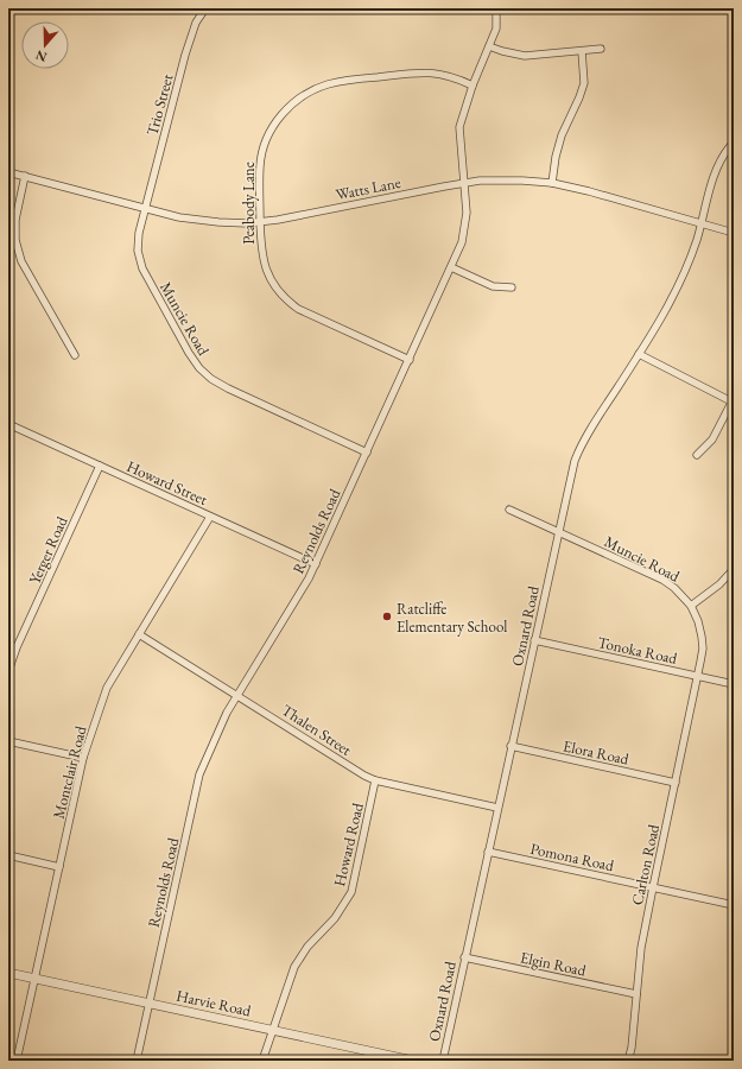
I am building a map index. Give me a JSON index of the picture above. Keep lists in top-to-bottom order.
{
  "streets": {
    "street": [
      "Trio Street",
      "Watts Lane",
      "Peabody Lane",
      "Muncie Road",
      "Howard Street",
      "Reynolds Road",
      "Yerger Road",
      "Oxnard Road",
      "Tonoka Road",
      "Thalen Street",
      "Elora Road",
      "Montclair Road",
      "Howard Road",
      "Pomona Road",
      "Carlton Road",
      "Elgin Road",
      "Harvie Road"
    ]
  },
  "crossings": [
    ["Trio Street", "Watts Lane"],
    ["Trio Street", "Muncie Road"],
    ["Watts Lane", "Peabody Lane"],
    ["Watts Lane", "Muncie Road"],
    ["Watts Lane", "Reynolds Road"],
    ["Watts Lane", "Oxnard Road"],
    ["Peabody Lane", "Reynolds Road"],
    ["Muncie Road", "Reynolds Road"],
    ["Muncie Road", "Oxnard Road"],
    ["Muncie Road", "Tonoka Road"],
    ["Muncie Road", "Carlton Road"],
    ["Howard Street", "Reynolds Road"],
    ["Howard Street", "Yerger Road"],
    ["Howard Street", "Montclair Road"],
    ["Reynolds Road", "Thalen Street"],
    ["Reynolds Road", "Harvie Road"],
    ["Oxnard Road", "Tonoka Road"],
    ["Oxnard Road", "Thalen Street"],
    ["Oxnard Road", "Elora Road"],
    ["Oxnard Road", "Pomona Road"],
    ["Oxnard Road", "Elgin Road"],
    ["Tonoka Road", "Carlton Road"],
    ["Thalen Street", "Montclair Road"],
    ["Thalen Street", "Howard Road"],
    ["Elora Road", "Carlton Road"],
    ["Montclair Road", "Harvie Road"],
    ["Howard Road", "Harvie Road"],
    ["Pomona Road", "Carlton Road"],
    ["Carlton Road", "Elgin Road"]
  ],
  "places": ["Ratcliffe Elementary School"],
  "north": "bottom"
}
